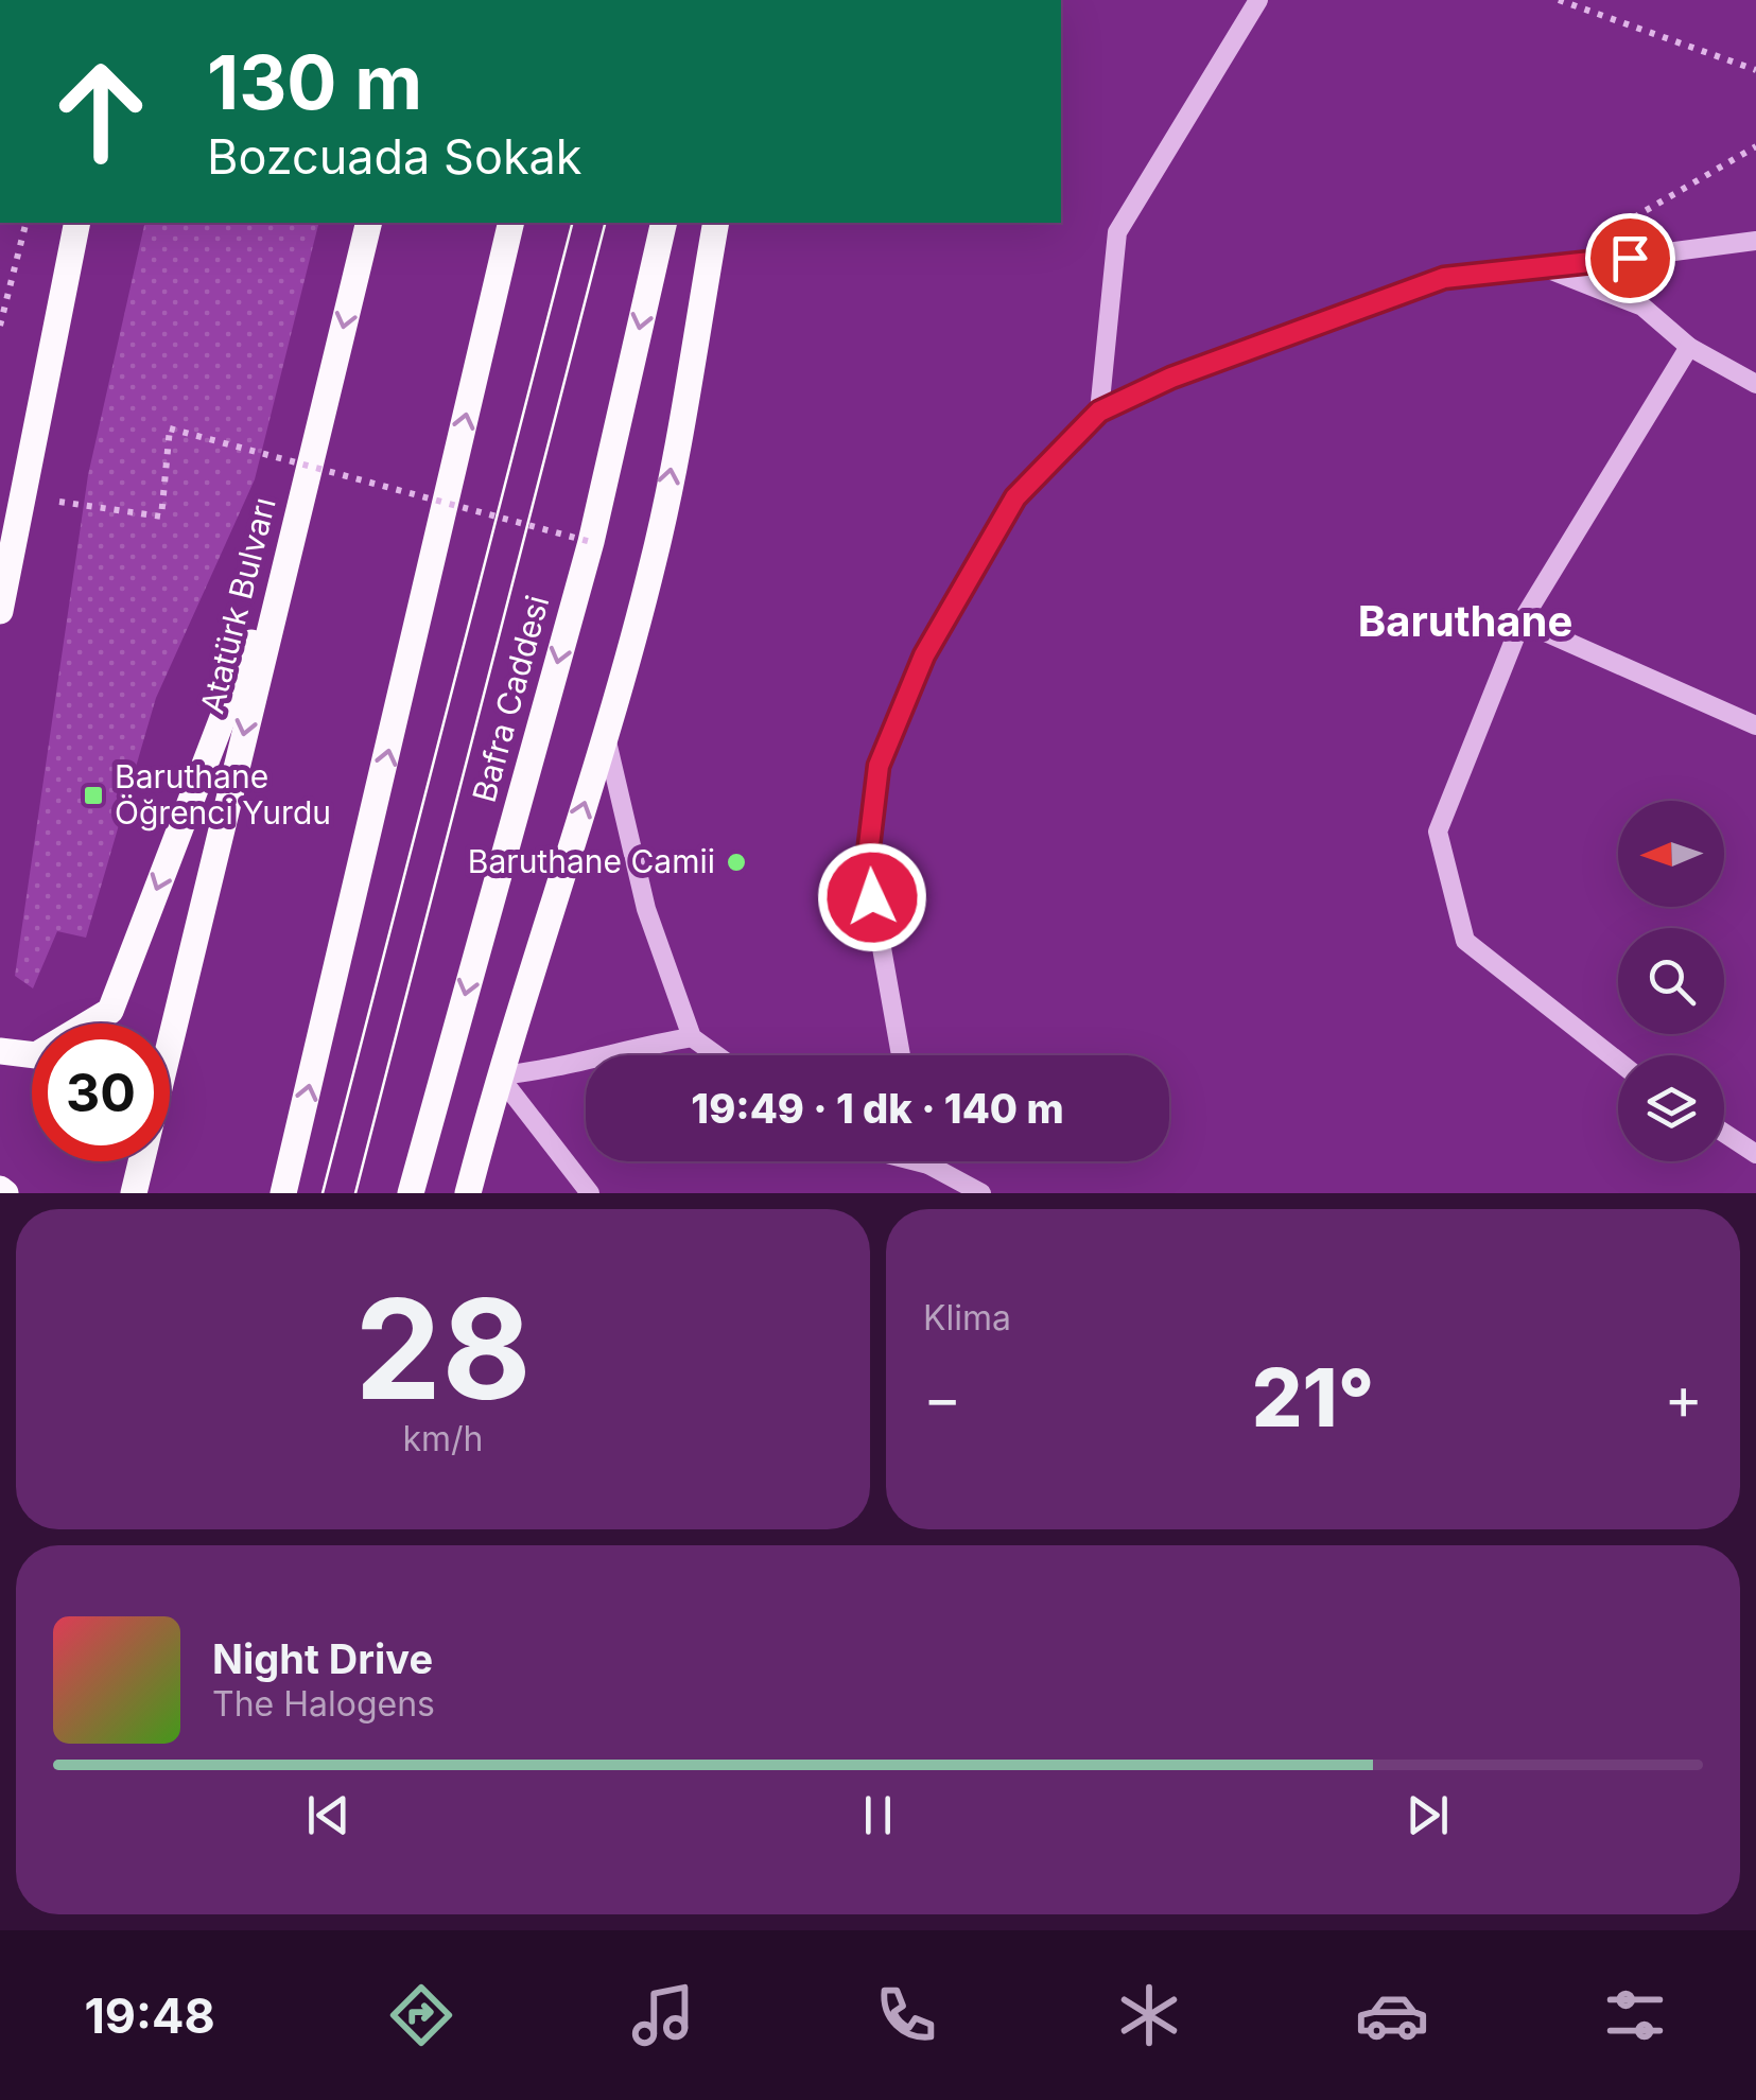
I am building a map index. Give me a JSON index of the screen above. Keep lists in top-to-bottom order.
{
  "streets": {
    "main road": ["Atatürk Bulvarı", "Bafra Caddesi"]
  },
  "districts": ["Baruthane"],
  "places": {
    "transit": ["Baruthane Öğrenci Yurdu"],
    "other": ["Baruthane Camii"]
  },
  "north": "left",
  "page": {
    "turn": ["130 m", "Bozcuada Sokak"],
    "limit": "30",
    "trip": "19:49 · 1 dk · 140 m",
    "tile": [
      ["28", "km/h"],
      "Klima"
    ],
    "heat": ["−", "21°", "+"],
    "song": ["Night Drive", "The Halogens"],
    "tabs": "19:48"
  }
}
